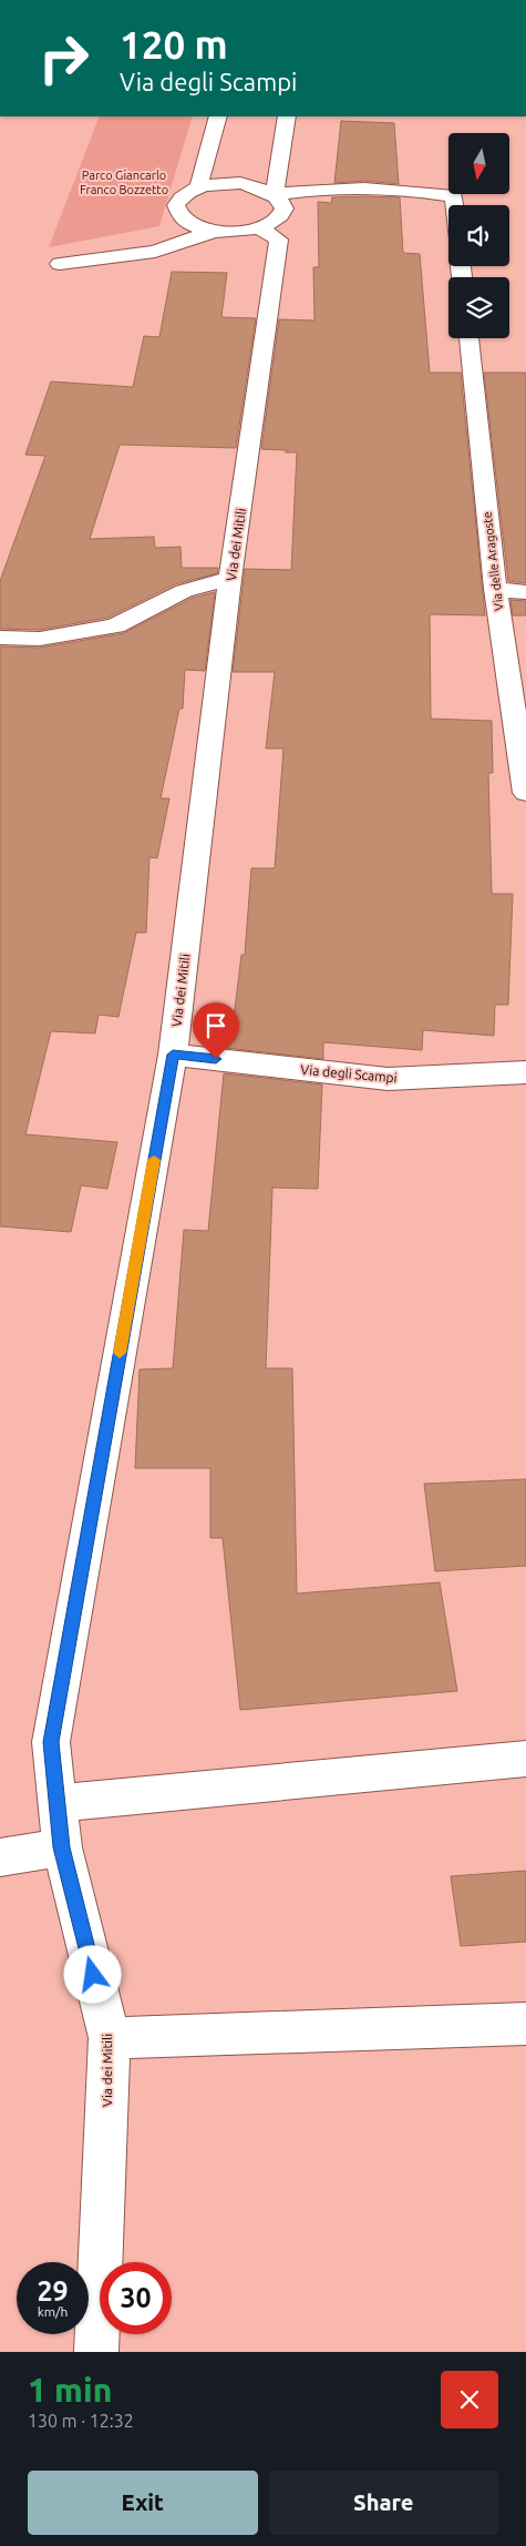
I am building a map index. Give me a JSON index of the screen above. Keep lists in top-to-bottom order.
{
  "streets": {
    "street": ["Via dei Mitili", "Via delle Aragoste", "Via degli Scampi"]
  },
  "crossings": [
    ["Via dei Mitili", "Via degli Scampi"]
  ],
  "parks": ["Parco Giancarlo Franco Bozzetto"],
  "north": "bottom",
  "page": {
    "turn": ["120 m", "Via degli Scampi"],
    "speed": "29 km/h",
    "limit": "30",
    "heading": ["1 min", "130 m · 12:32"],
    "buttons": ["Exit", "Share"]
  }
}
